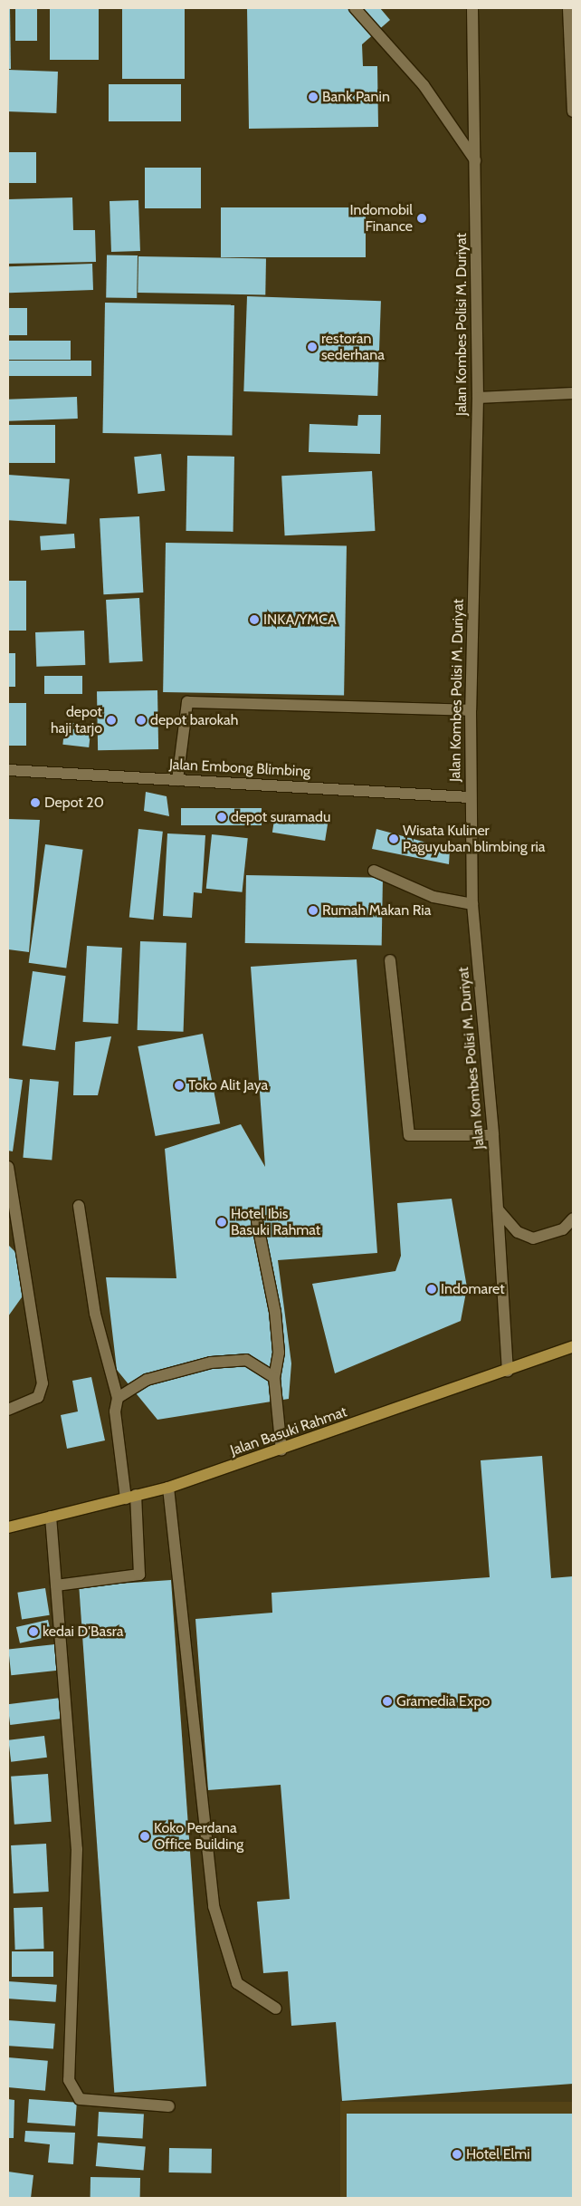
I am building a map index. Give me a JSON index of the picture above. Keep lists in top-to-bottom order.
{
  "streets": {
    "main road": ["Jalan Basuki Rahmat"],
    "street": ["Jalan Kombes Polisi M. Duriyat", "Jalan Embong Blimbing"]
  },
  "crossings": [
    ["Jalan Kombes Polisi M. Duriyat", "Jalan Embong Blimbing"],
    ["Jalan Kombes Polisi M. Duriyat", "Jalan Basuki Rahmat"]
  ],
  "places": [
    "Bank Panin",
    "Indomobil Finance",
    "restoran sederhana",
    "INKA/YMCA",
    "depot haji tarjo",
    "depot barokah",
    "Depot 20",
    "depot suramadu",
    "Wisata Kuliner Paguyuban blimbing ria",
    "Rumah Makan Ria",
    "Toko Alit Jaya",
    "Hotel Ibis Basuki Rahmat",
    "Indomaret",
    "kedai D'Basra",
    "Gramedia Expo",
    "Koko Perdana Office Building",
    "Hotel Elmi"
  ]
}
